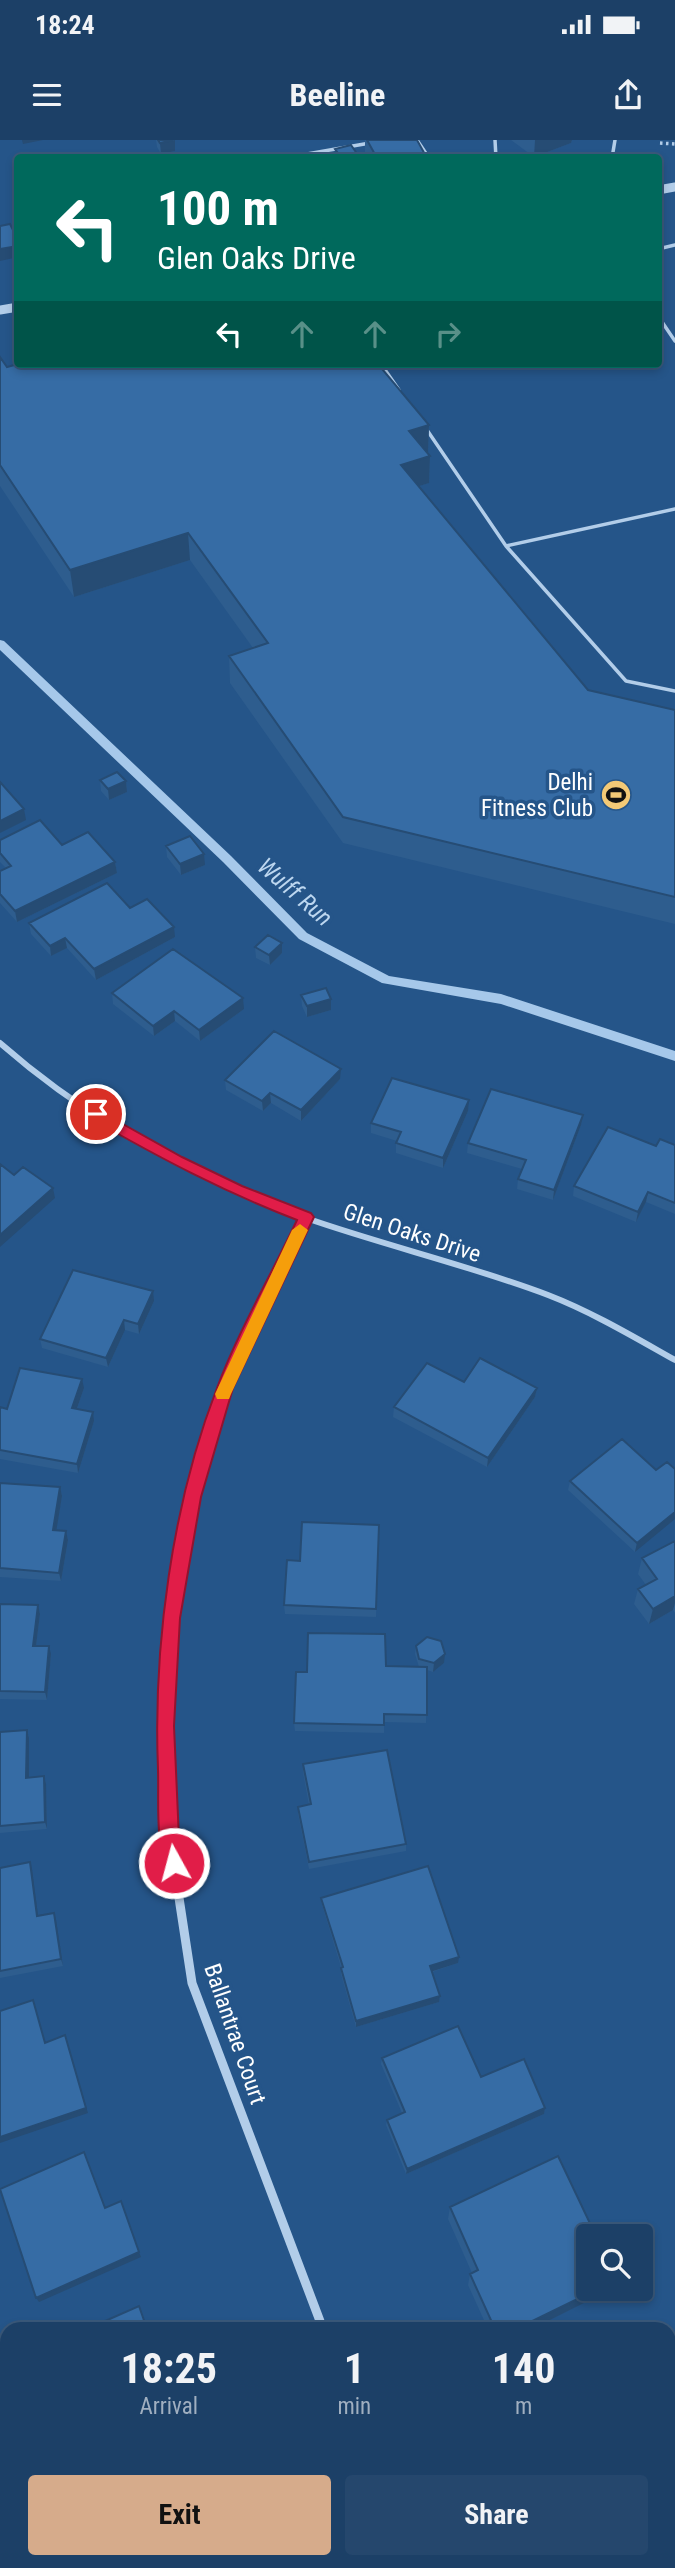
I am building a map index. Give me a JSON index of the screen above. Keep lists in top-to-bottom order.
{
  "streets": {
    "street": ["Glen Oaks Drive", "Ballantrae Court"]
  },
  "crossings": [
    ["Glen Oaks Drive", "Ballantrae Court"]
  ],
  "water": ["Wulff Run"],
  "places": {
    "sports": ["Delhi Fitness Club"]
  },
  "page": {
    "status": "18:24",
    "header": "Beeline",
    "turn": ["100 m", "Glen Oaks Drive"],
    "eta": [
      "18:25",
      "Arrival",
      "1",
      "min",
      "140",
      "m"
    ],
    "buttons": ["Exit", "Share"]
  }
}
